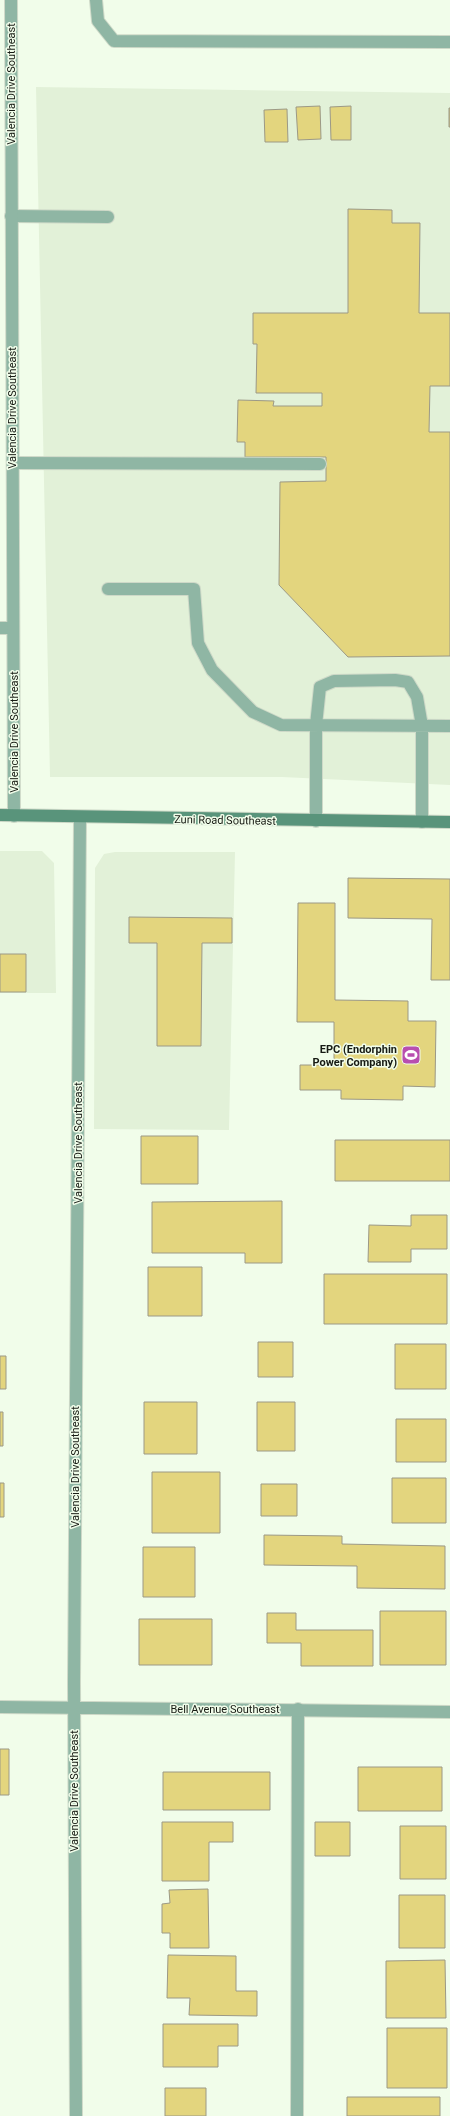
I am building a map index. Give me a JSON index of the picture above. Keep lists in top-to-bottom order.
{
  "streets": {
    "street": ["Valencia Drive Southeast", "Zuni Road Southeast", "Bell Avenue Southeast"]
  },
  "crossings": [
    ["Valencia Drive Southeast", "Zuni Road Southeast"],
    ["Valencia Drive Southeast", "Bell Avenue Southeast"]
  ],
  "places": {
    "sports": ["EPC (Endorphin Power Company)"]
  }
}
